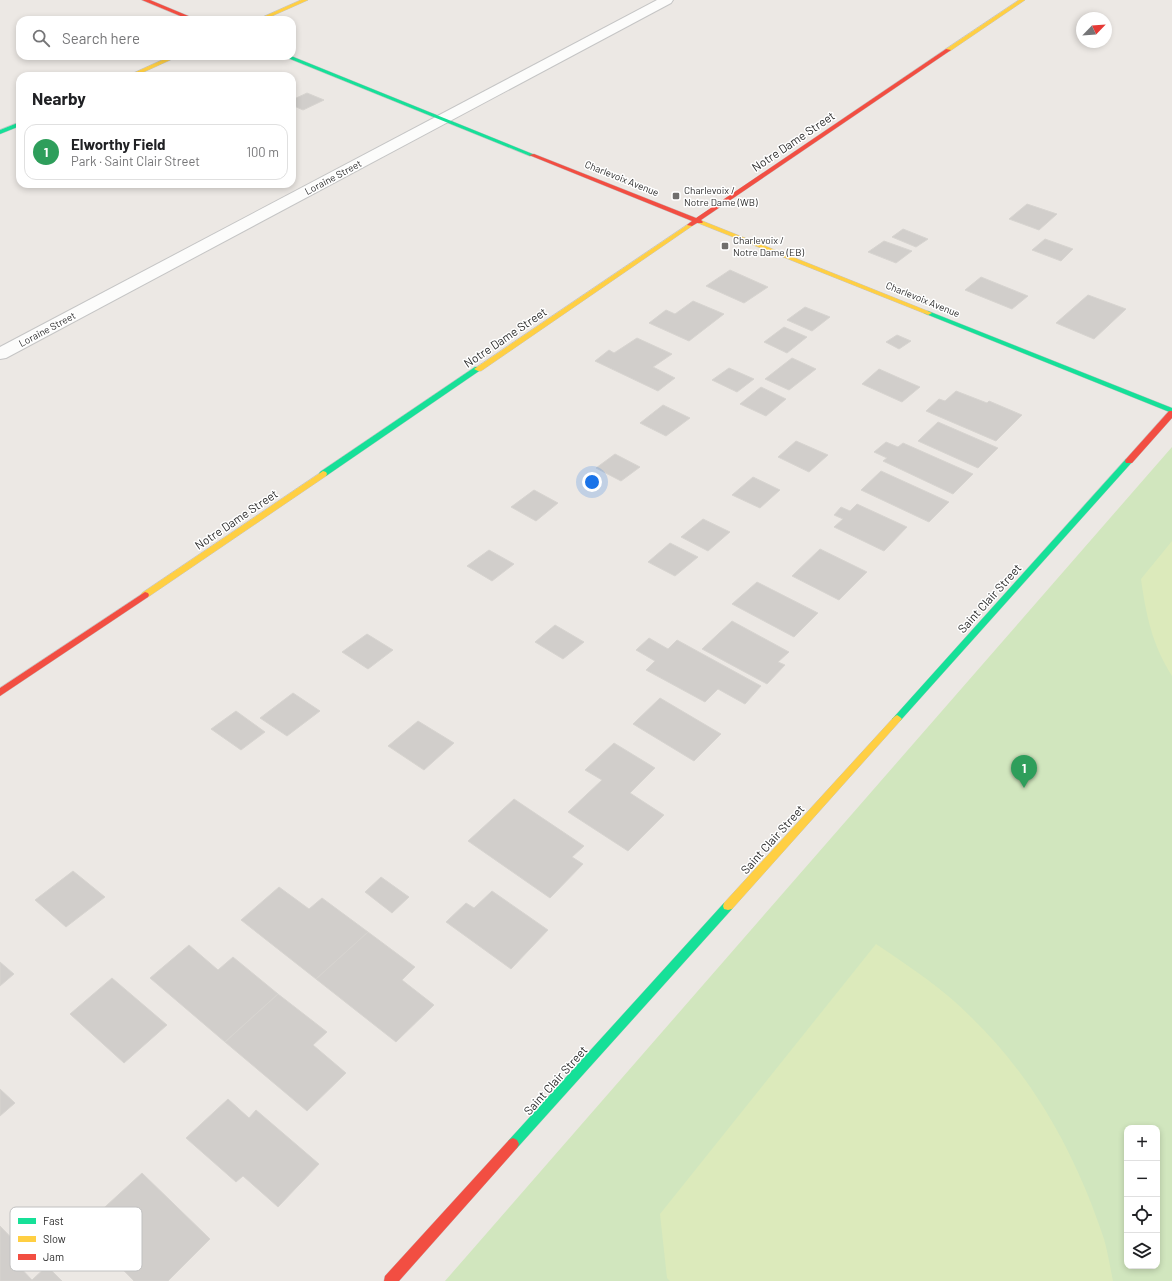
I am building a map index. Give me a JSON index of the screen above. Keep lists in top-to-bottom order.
{
  "streets": {
    "street": [
      "Notre Dame Street",
      "Loraine Street",
      "Charlevoix Avenue",
      "Saint Clair Street"
    ]
  },
  "crossings": [
    ["Notre Dame Street", "Charlevoix Avenue"],
    ["Loraine Street", "Charlevoix Avenue"],
    ["Charlevoix Avenue", "Saint Clair Street"]
  ],
  "places": {
    "transit": ["Charlevoix / Notre Dame (WB)", "Charlevoix / Notre Dame (EB)"]
  },
  "legend": ["Fast", "Slow", "Jam"],
  "north": "top right",
  "page": {
    "search": "Search here",
    "heading": "Nearby",
    "list": [
      {
        "mark": "1",
        "name": "Elworthy Field",
        "note": "Park · Saint Clair Street",
        "value": "100 m"
      }
    ],
    "pins": "1",
    "map_buttons": ["+", "−"]
  }
}
